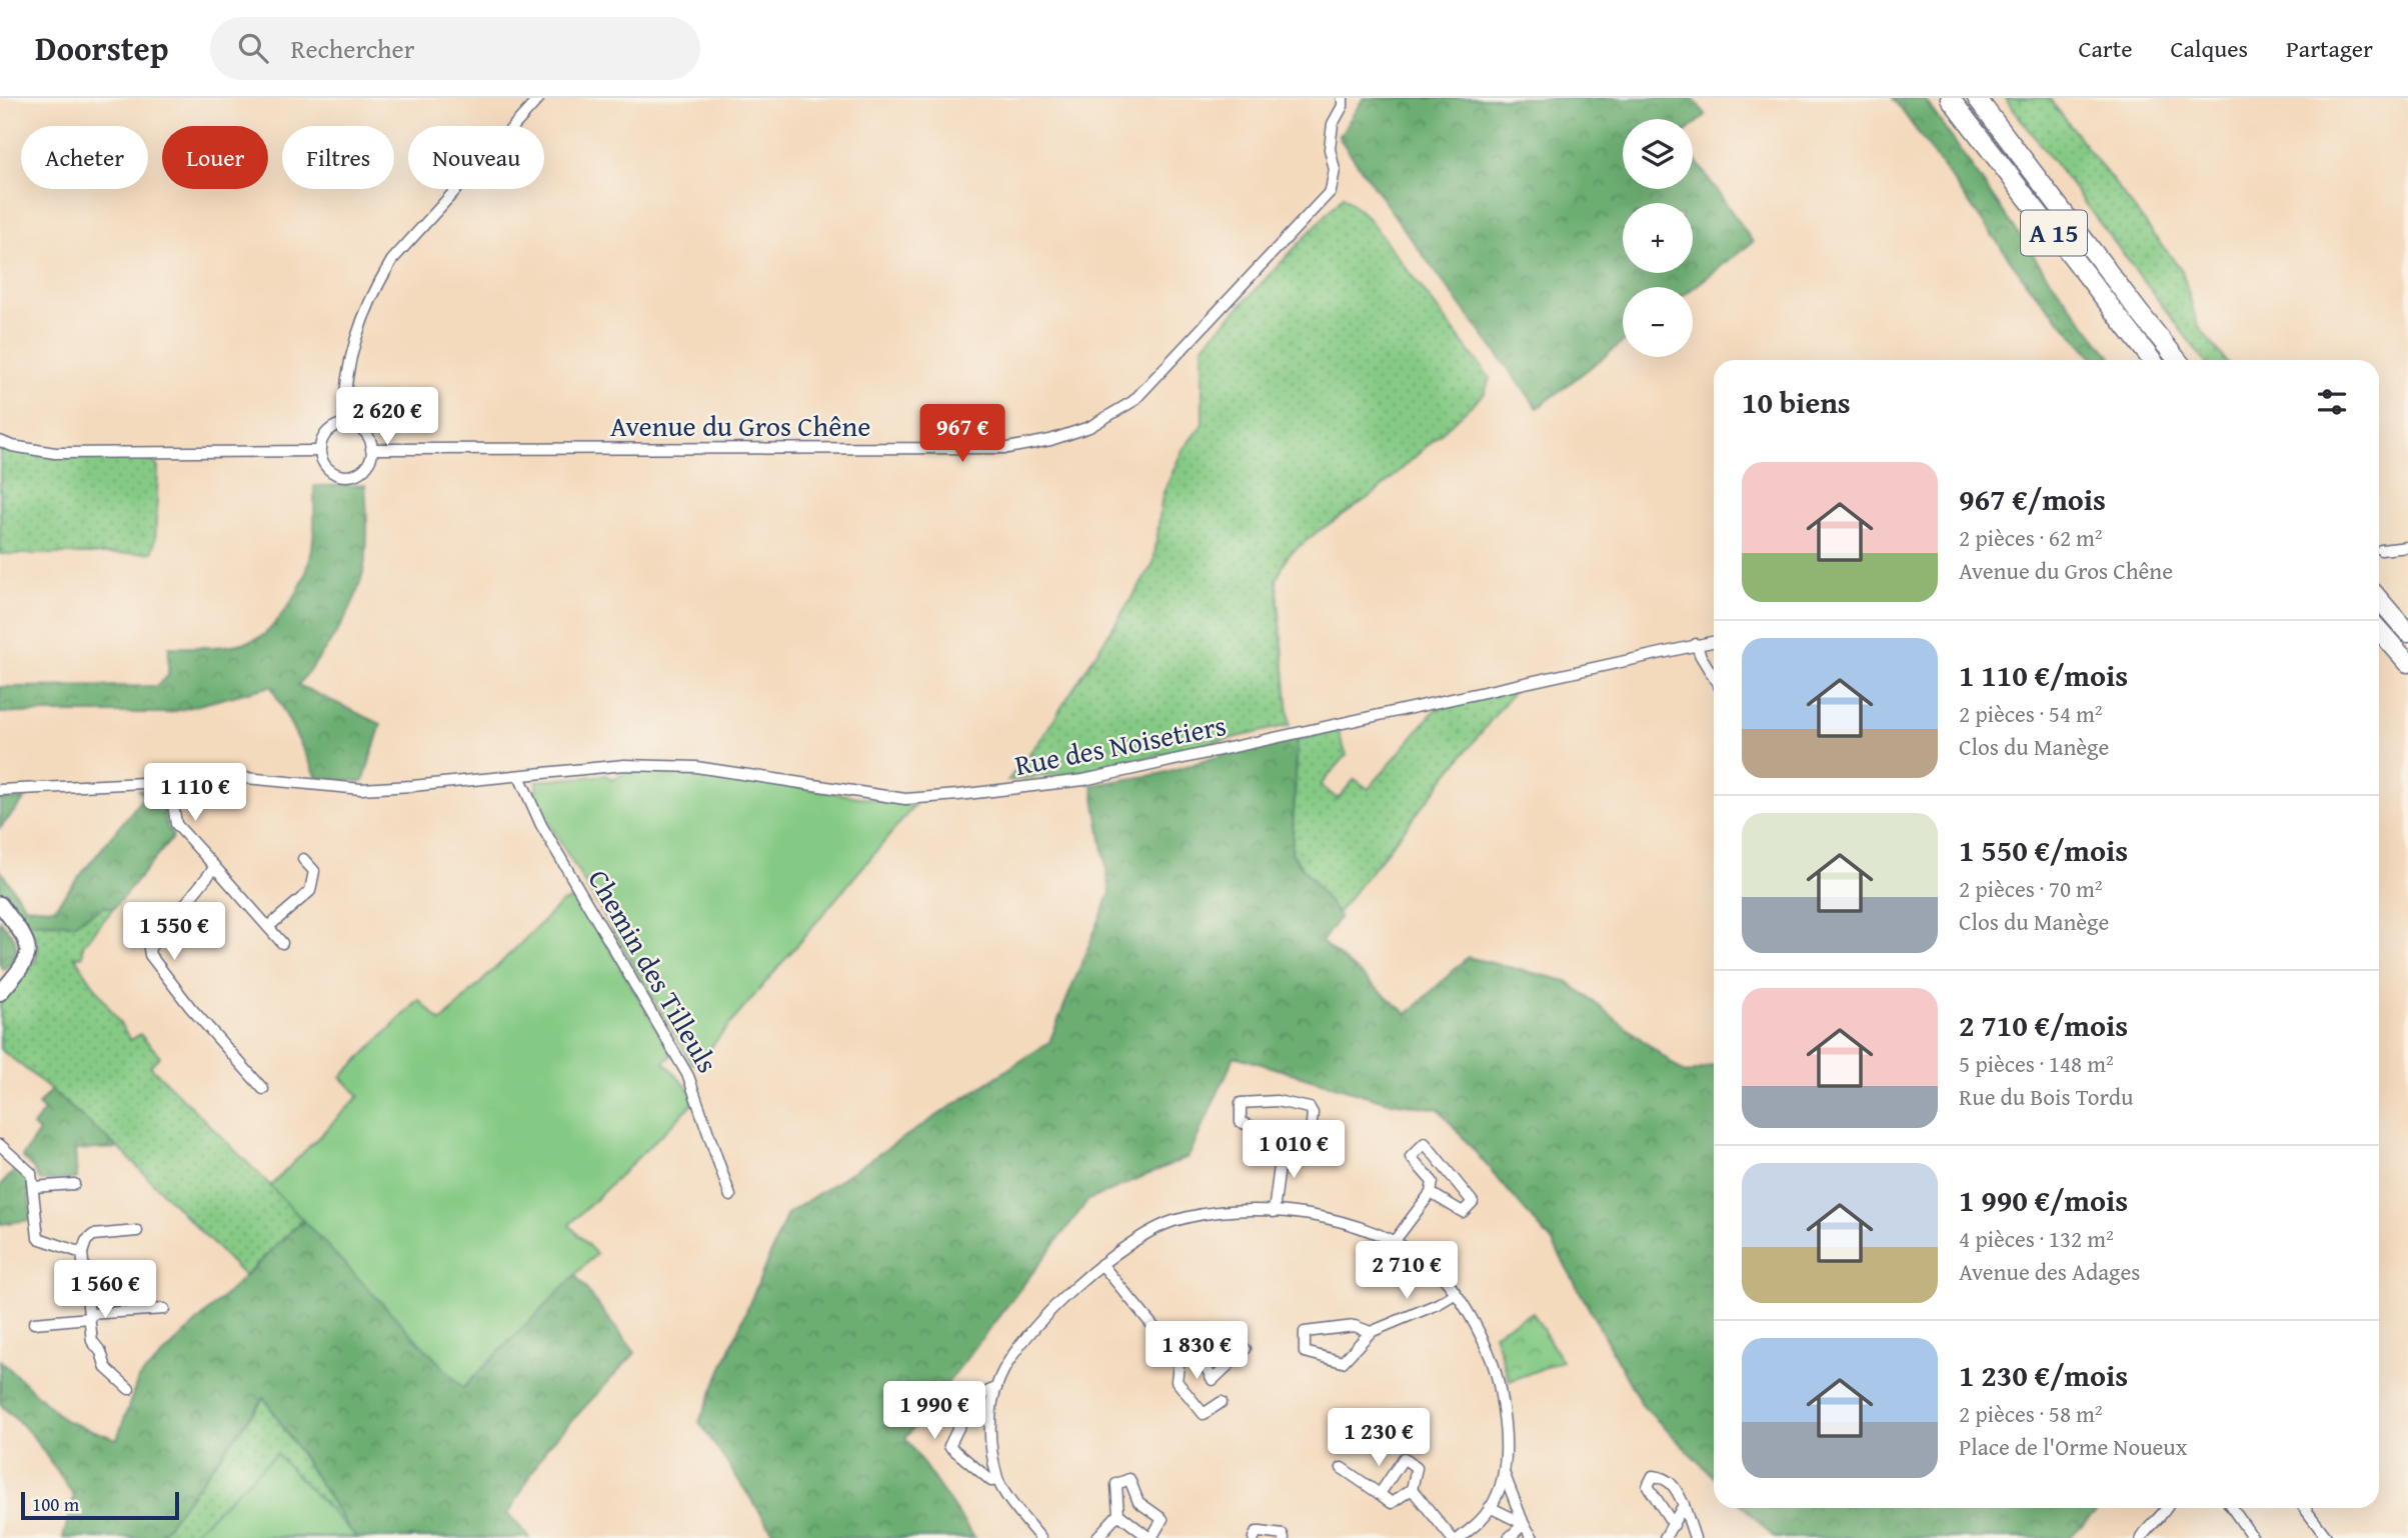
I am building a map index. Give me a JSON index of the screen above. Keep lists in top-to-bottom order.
{
  "streets": {
    "highway": ["A 15"],
    "street": ["Avenue du Gros Chêne", "Rue des Noisetiers", "Chemin des Tilleuls"]
  },
  "crossings": [
    ["Rue des Noisetiers", "Chemin des Tilleuls"]
  ],
  "scale_bar": "100 m",
  "page": {
    "header": "Doorstep",
    "search": "Rechercher",
    "nav": ["Carte", "Calques", "Partager"],
    "map_buttons": ["+", "−"],
    "chip": [
      "Acheter",
      "Louer",
      "Filtres",
      "Nouveau"
    ],
    "heading": "10 biens",
    "price": [
      "2 620 €",
      "967 €",
      "1 110 €",
      "1 550 €",
      "1 010 €",
      "2 710 €",
      "1 560 €",
      "1 830 €",
      "1 990 €",
      "1 230 €"
    ],
    "list": [
      {
        "name": "967 €/mois",
        "note": "2 pièces · 62 m² · Avenue du Gros Chêne"
      },
      {
        "name": "1 110 €/mois",
        "note": "2 pièces · 54 m² · Clos du Manège"
      },
      {
        "name": "1 550 €/mois",
        "note": "2 pièces · 70 m² · Clos du Manège"
      },
      {
        "name": "2 710 €/mois",
        "note": "5 pièces · 148 m² · Rue du Bois Tordu"
      },
      {
        "name": "1 990 €/mois",
        "note": "4 pièces · 132 m² · Avenue des Adages"
      },
      {
        "name": "1 230 €/mois",
        "note": "2 pièces · 58 m² · Place de l'Orme Noueux"
      }
    ],
    "scale": "100 m"
  }
}
